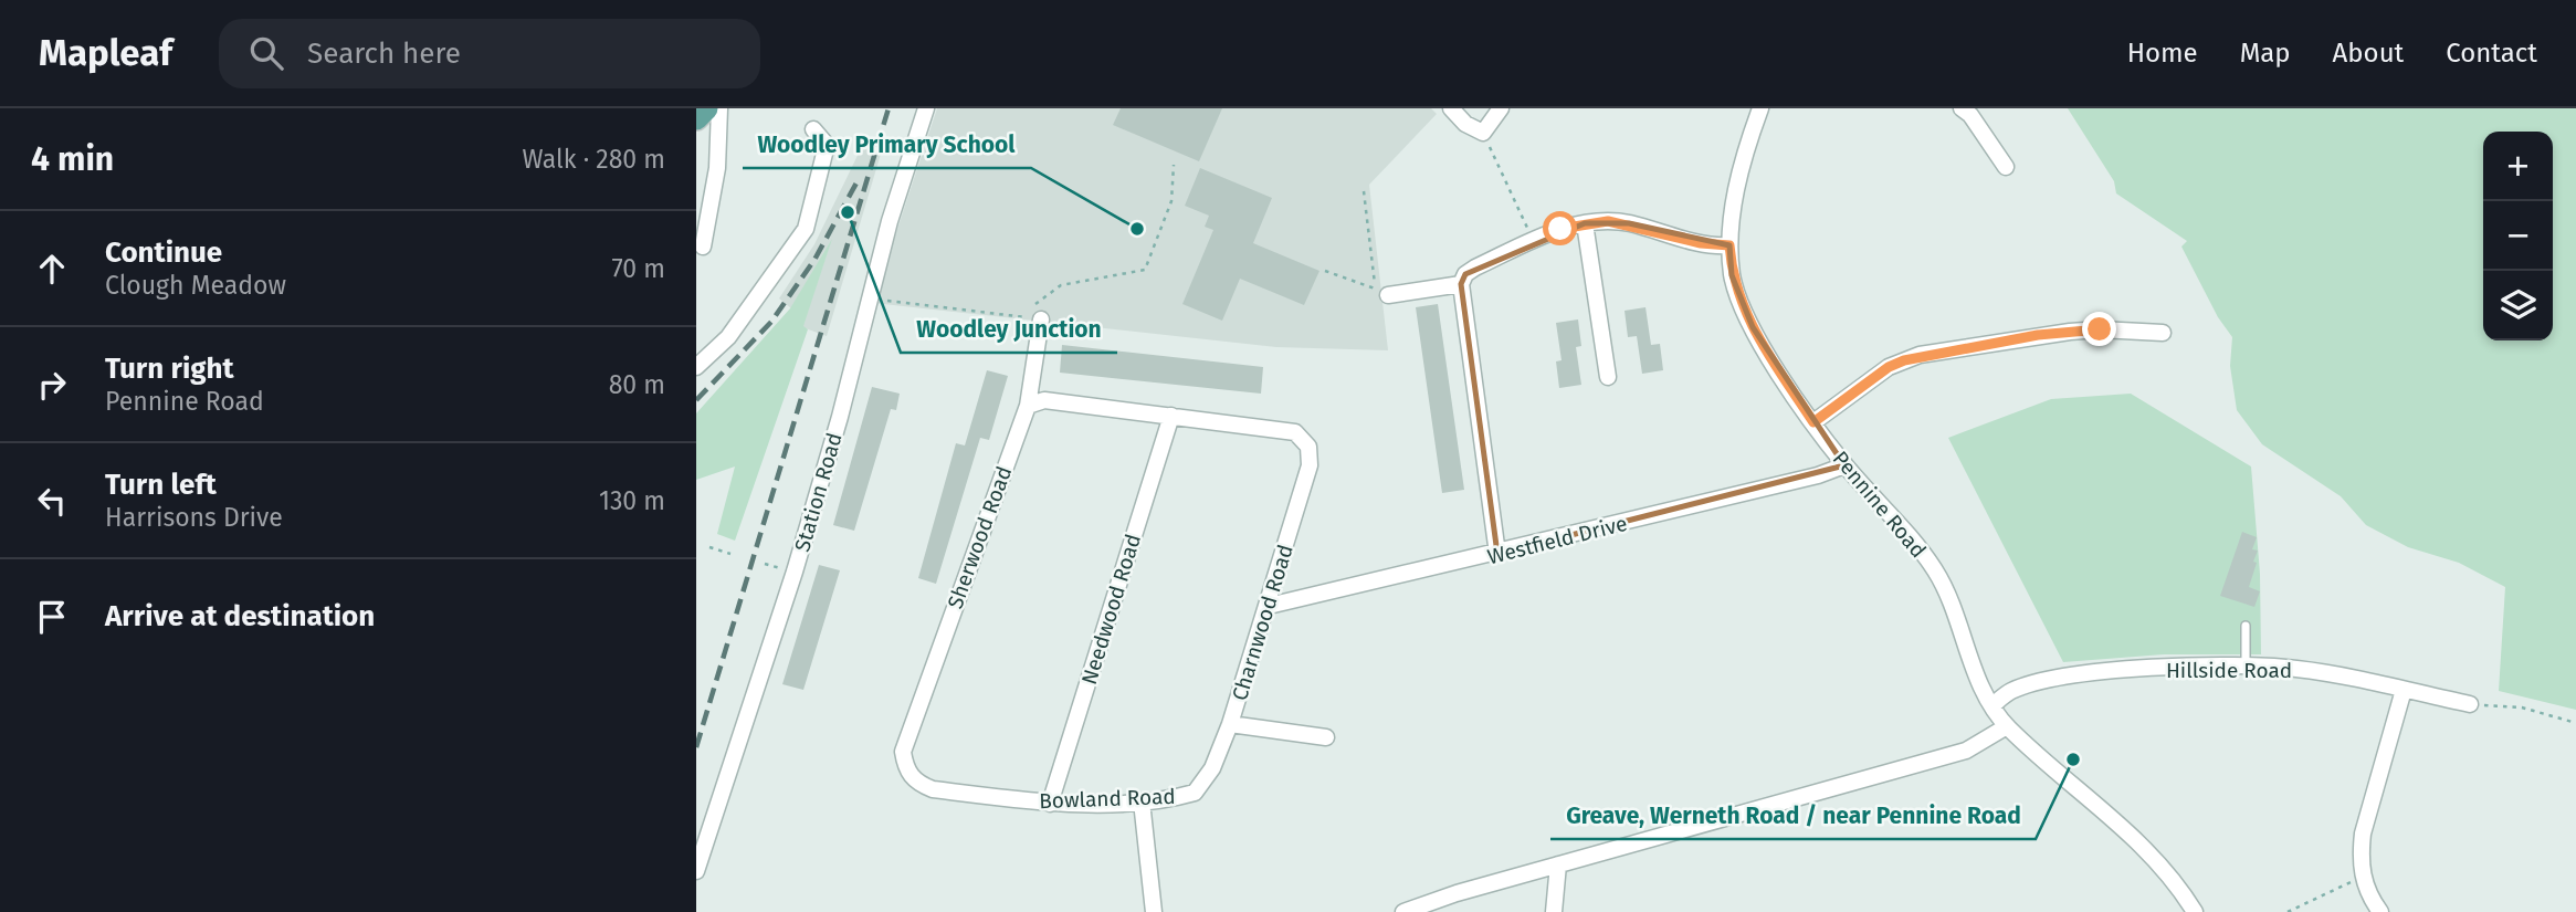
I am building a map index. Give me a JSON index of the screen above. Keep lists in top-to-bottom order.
{
  "streets": {
    "street": [
      "Station Road",
      "Pennine Road",
      "Sherwood Road",
      "Westfield Drive",
      "Needwood Road",
      "Charnwood Road",
      "Hillside Road",
      "Bowland Road"
    ]
  },
  "crossings": [
    ["Pennine Road", "Westfield Drive"],
    ["Pennine Road", "Hillside Road"],
    ["Sherwood Road", "Bowland Road"],
    ["Westfield Drive", "Charnwood Road"],
    ["Needwood Road", "Charnwood Road"],
    ["Needwood Road", "Bowland Road"],
    ["Charnwood Road", "Bowland Road"]
  ],
  "places": ["Woodley Junction", "Woodley Primary School", "Greave, Werneth Road / near Pennine Road"],
  "page": {
    "header": "Mapleaf",
    "search": "Search here",
    "nav": [
      "Home",
      "Map",
      "About",
      "Contact"
    ],
    "heading": ["4 min", "Walk · 280 m"],
    "map_buttons": ["+", "−"],
    "list": [
      ["Continue", "Clough Meadow", "70 m"],
      ["Turn right", "Pennine Road", "80 m"],
      ["Turn left", "Harrisons Drive", "130 m"],
      "Arrive at destination"
    ]
  }
}
